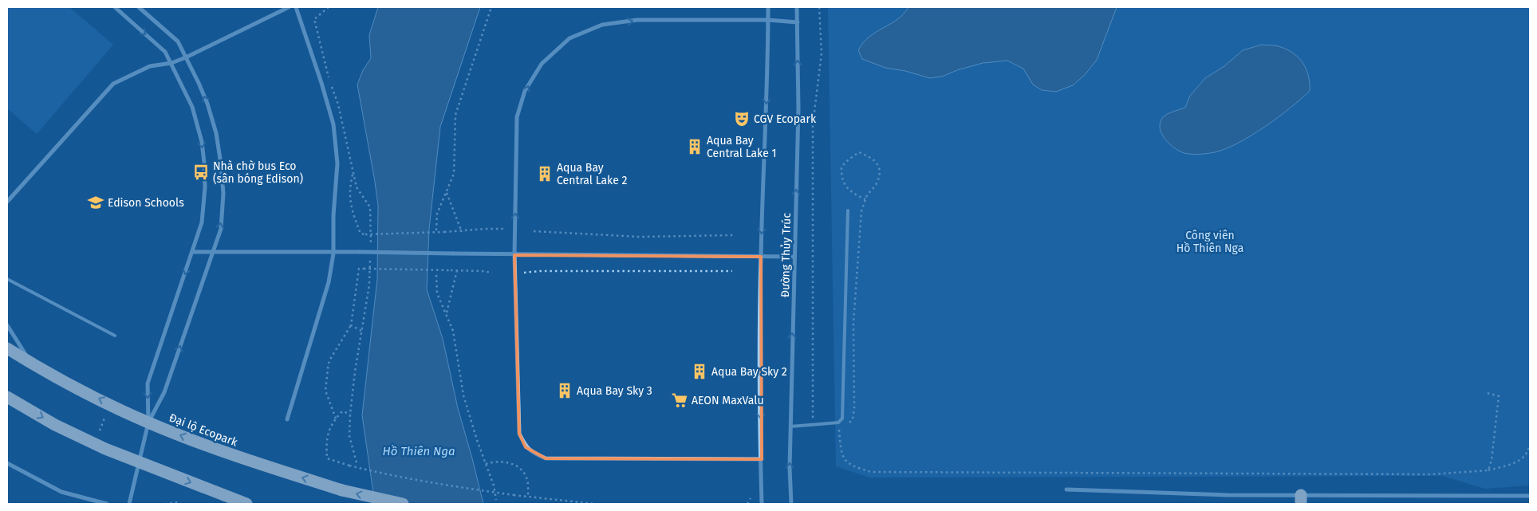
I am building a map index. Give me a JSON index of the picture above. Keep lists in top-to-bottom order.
{
  "streets": {
    "highway": ["Đại lộ Ecopark"],
    "street": ["Đường Thủy Trúc"]
  },
  "water": ["Hồ Thiên Nga"],
  "parks": ["Công viên Hồ Thiên Nga"],
  "places": {
    "theatre": ["CGV Ecopark"],
    "building": [
      "Aqua Bay Central Lake 1",
      "Aqua Bay Central Lake 2",
      "Aqua Bay Sky 2",
      "Aqua Bay Sky 3"
    ],
    "bus stop": ["Nhà chờ bus Eco (sân bóng Edison)"],
    "school or university": ["Edison Schools"],
    "supermarket": ["AEON MaxValu"]
  }
}
